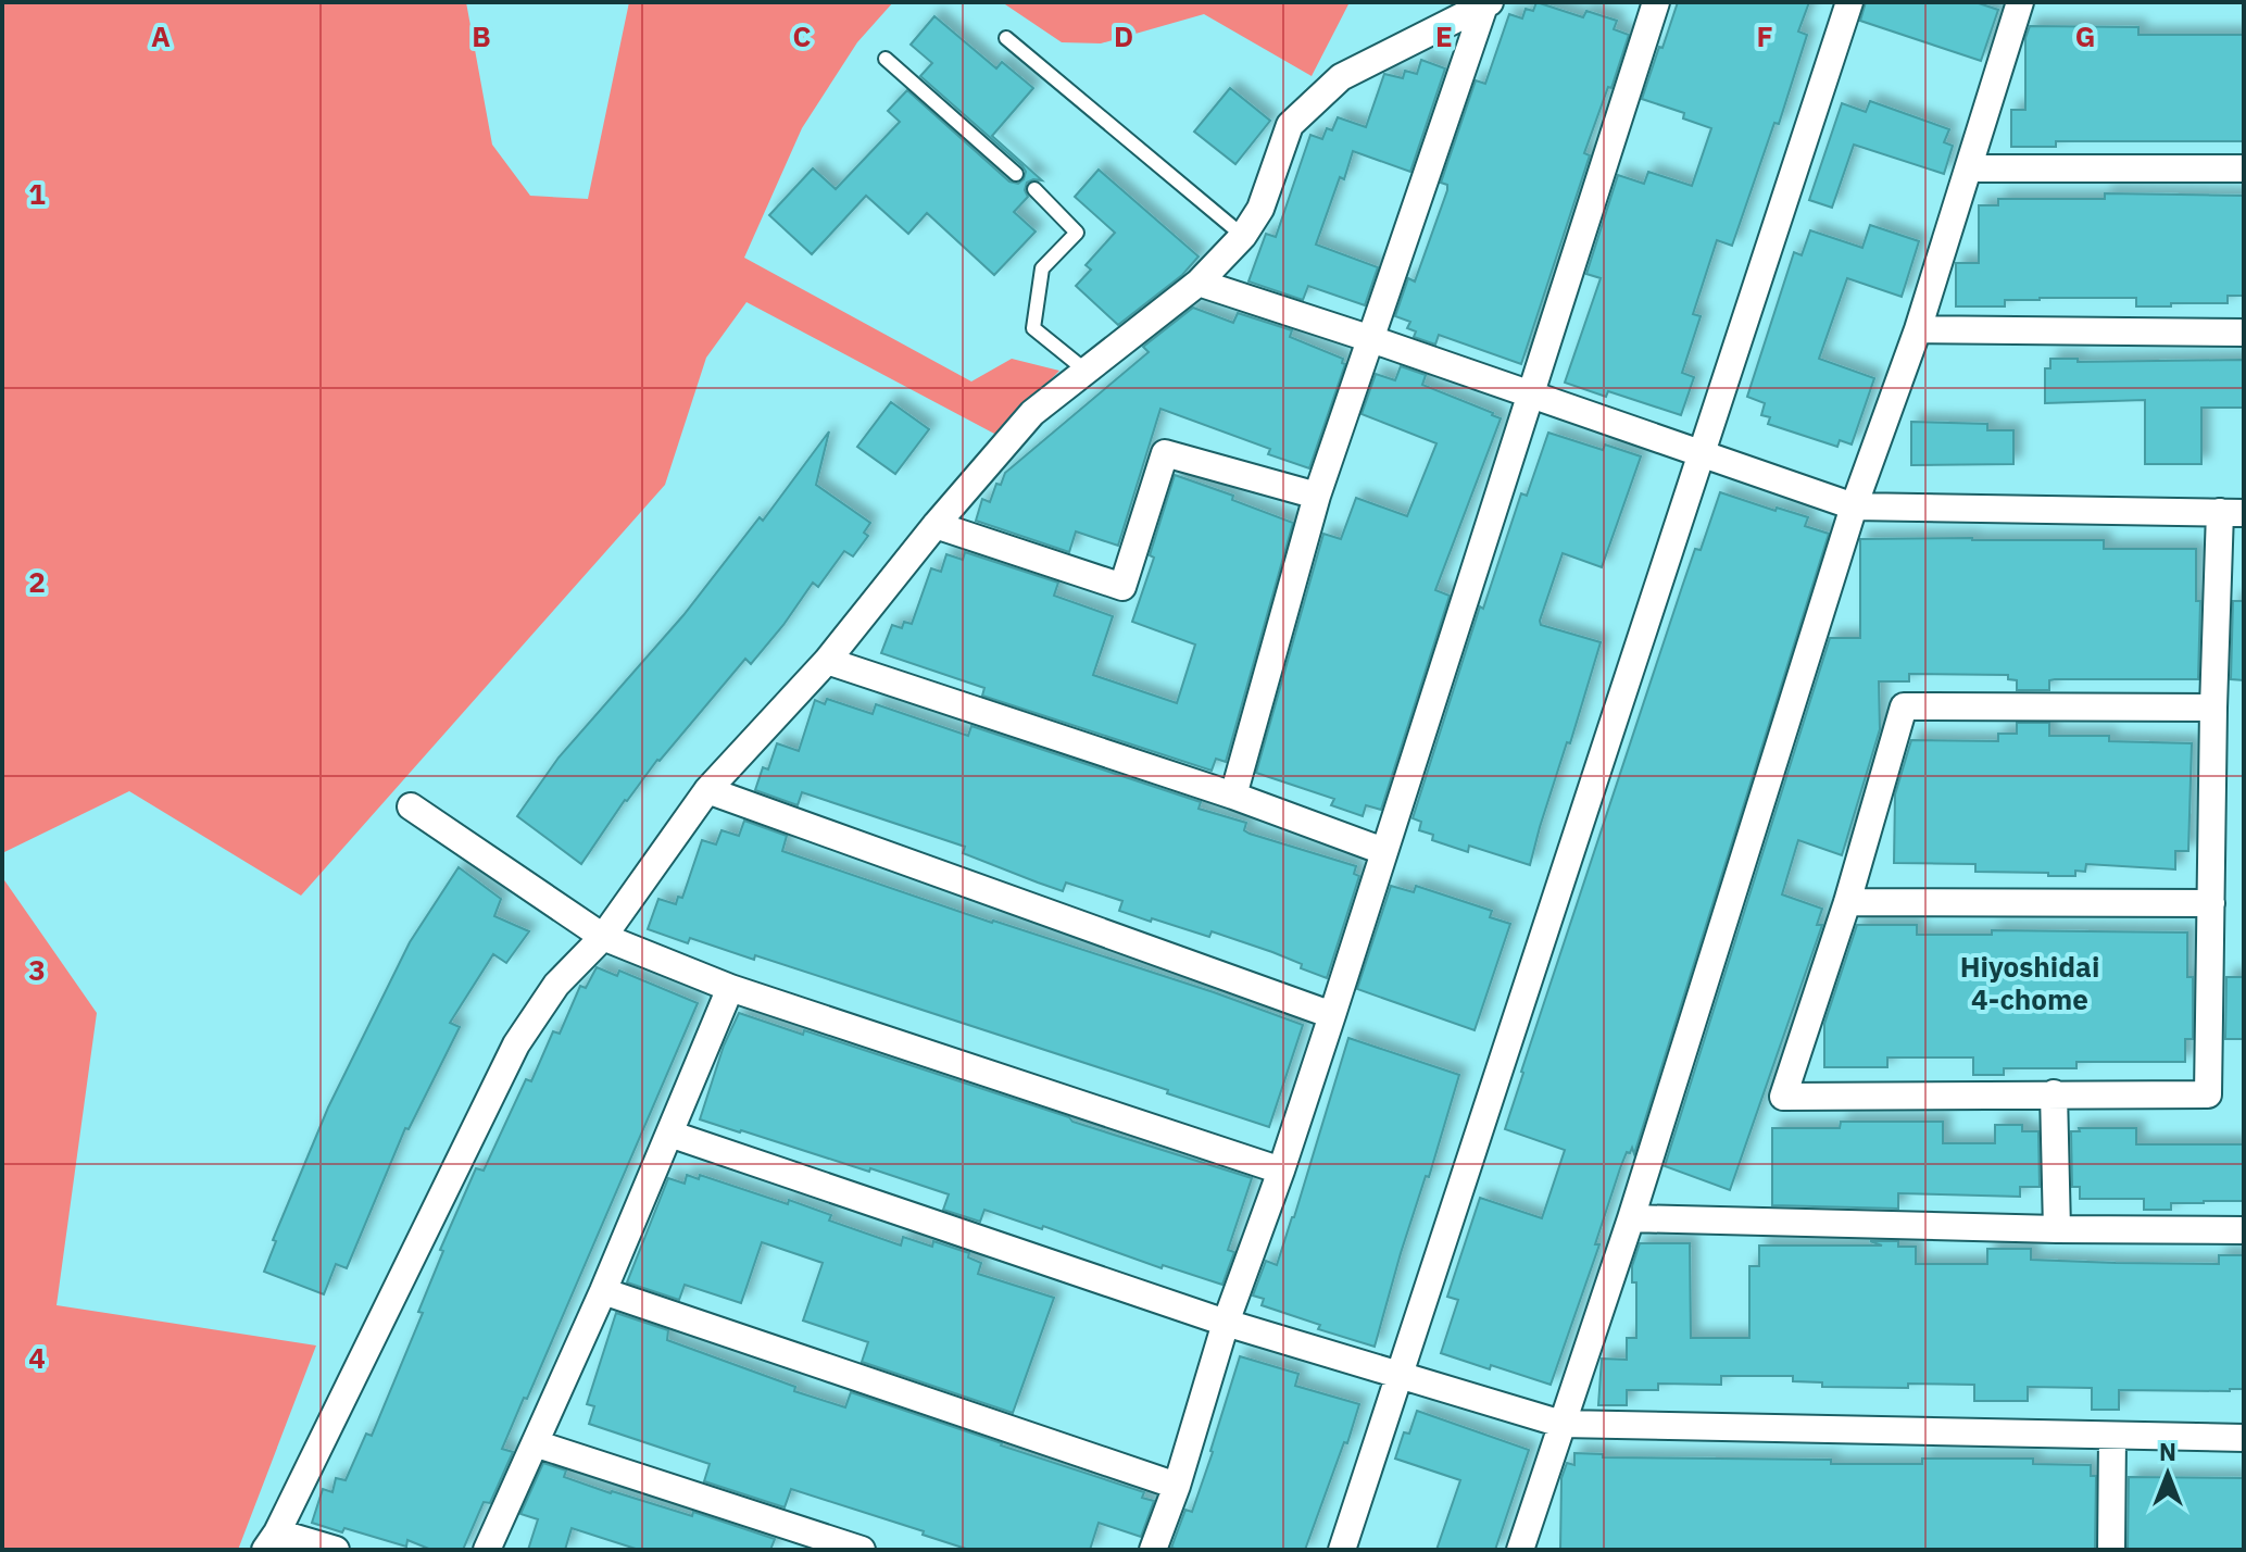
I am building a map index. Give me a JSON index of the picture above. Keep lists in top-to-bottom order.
{
  "districts": ["Hiyoshidai 4-chome"],
  "north": "top",
  "grid": {
    "columns": [
      "A",
      "B",
      "C",
      "D",
      "E",
      "F",
      "G"
    ],
    "rows": [
      "1",
      "2",
      "3",
      "4"
    ]
  }
}
